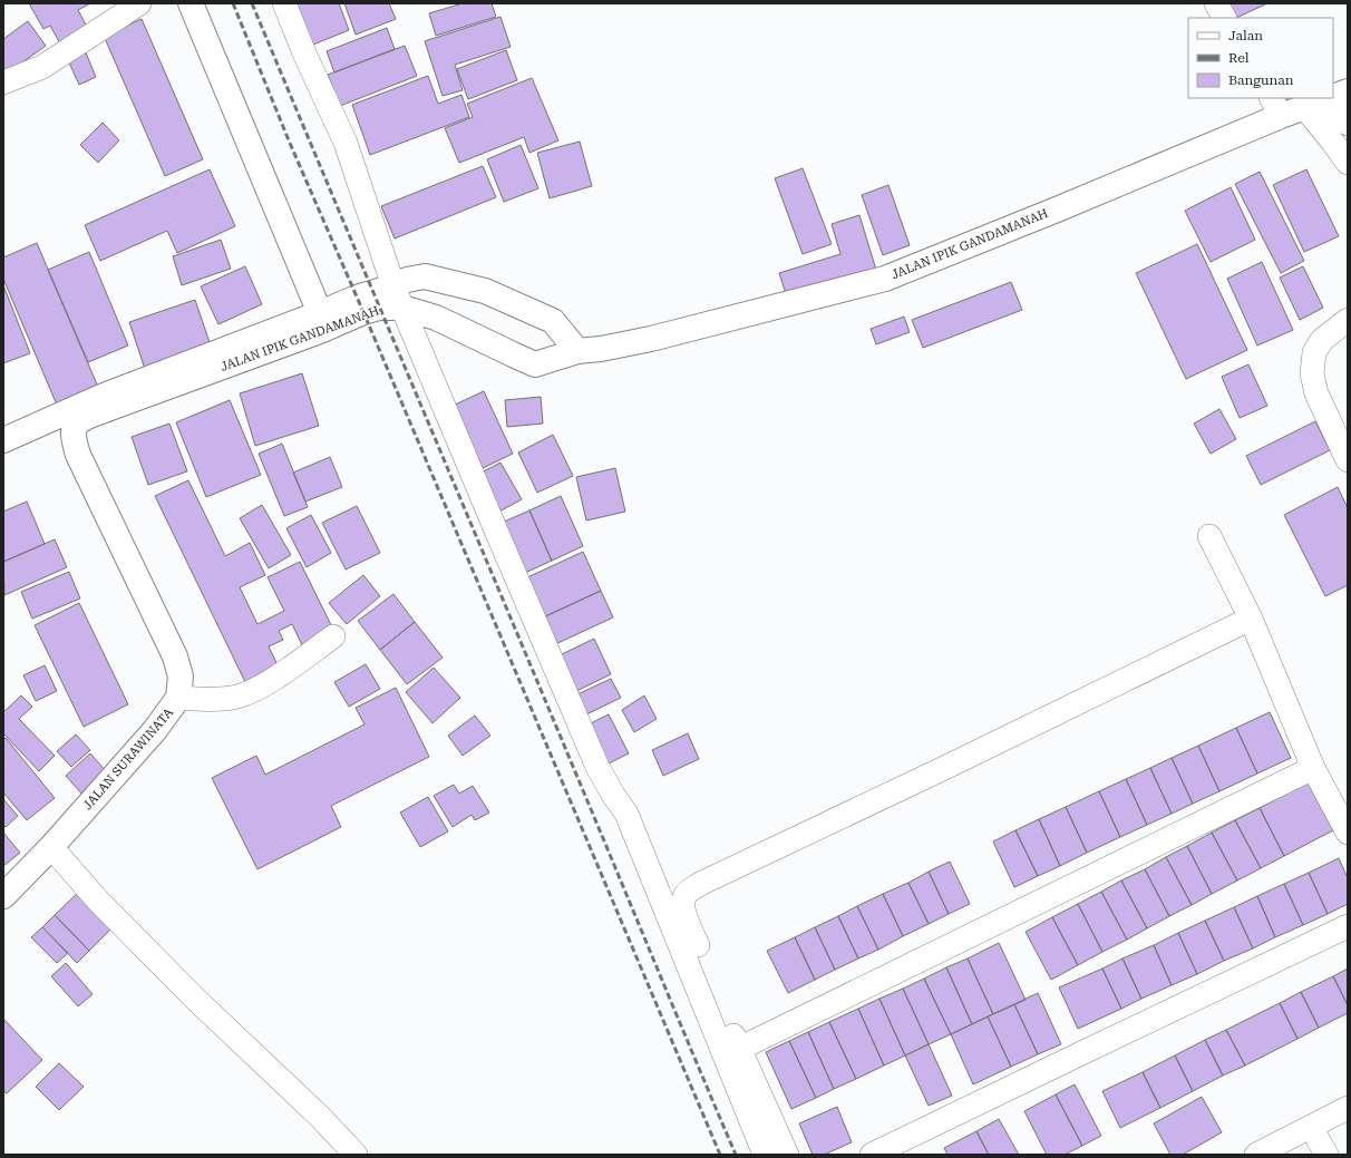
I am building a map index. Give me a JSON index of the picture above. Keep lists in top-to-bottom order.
{
  "streets": {
    "main road": ["JALAN IPIK GANDAMANAH", "JALAN SURAWINATA"]
  },
  "crossings": [
    ["JALAN IPIK GANDAMANAH", "JALAN SURAWINATA"]
  ],
  "legend": ["Jalan", "Rel", "Bangunan"]
}
